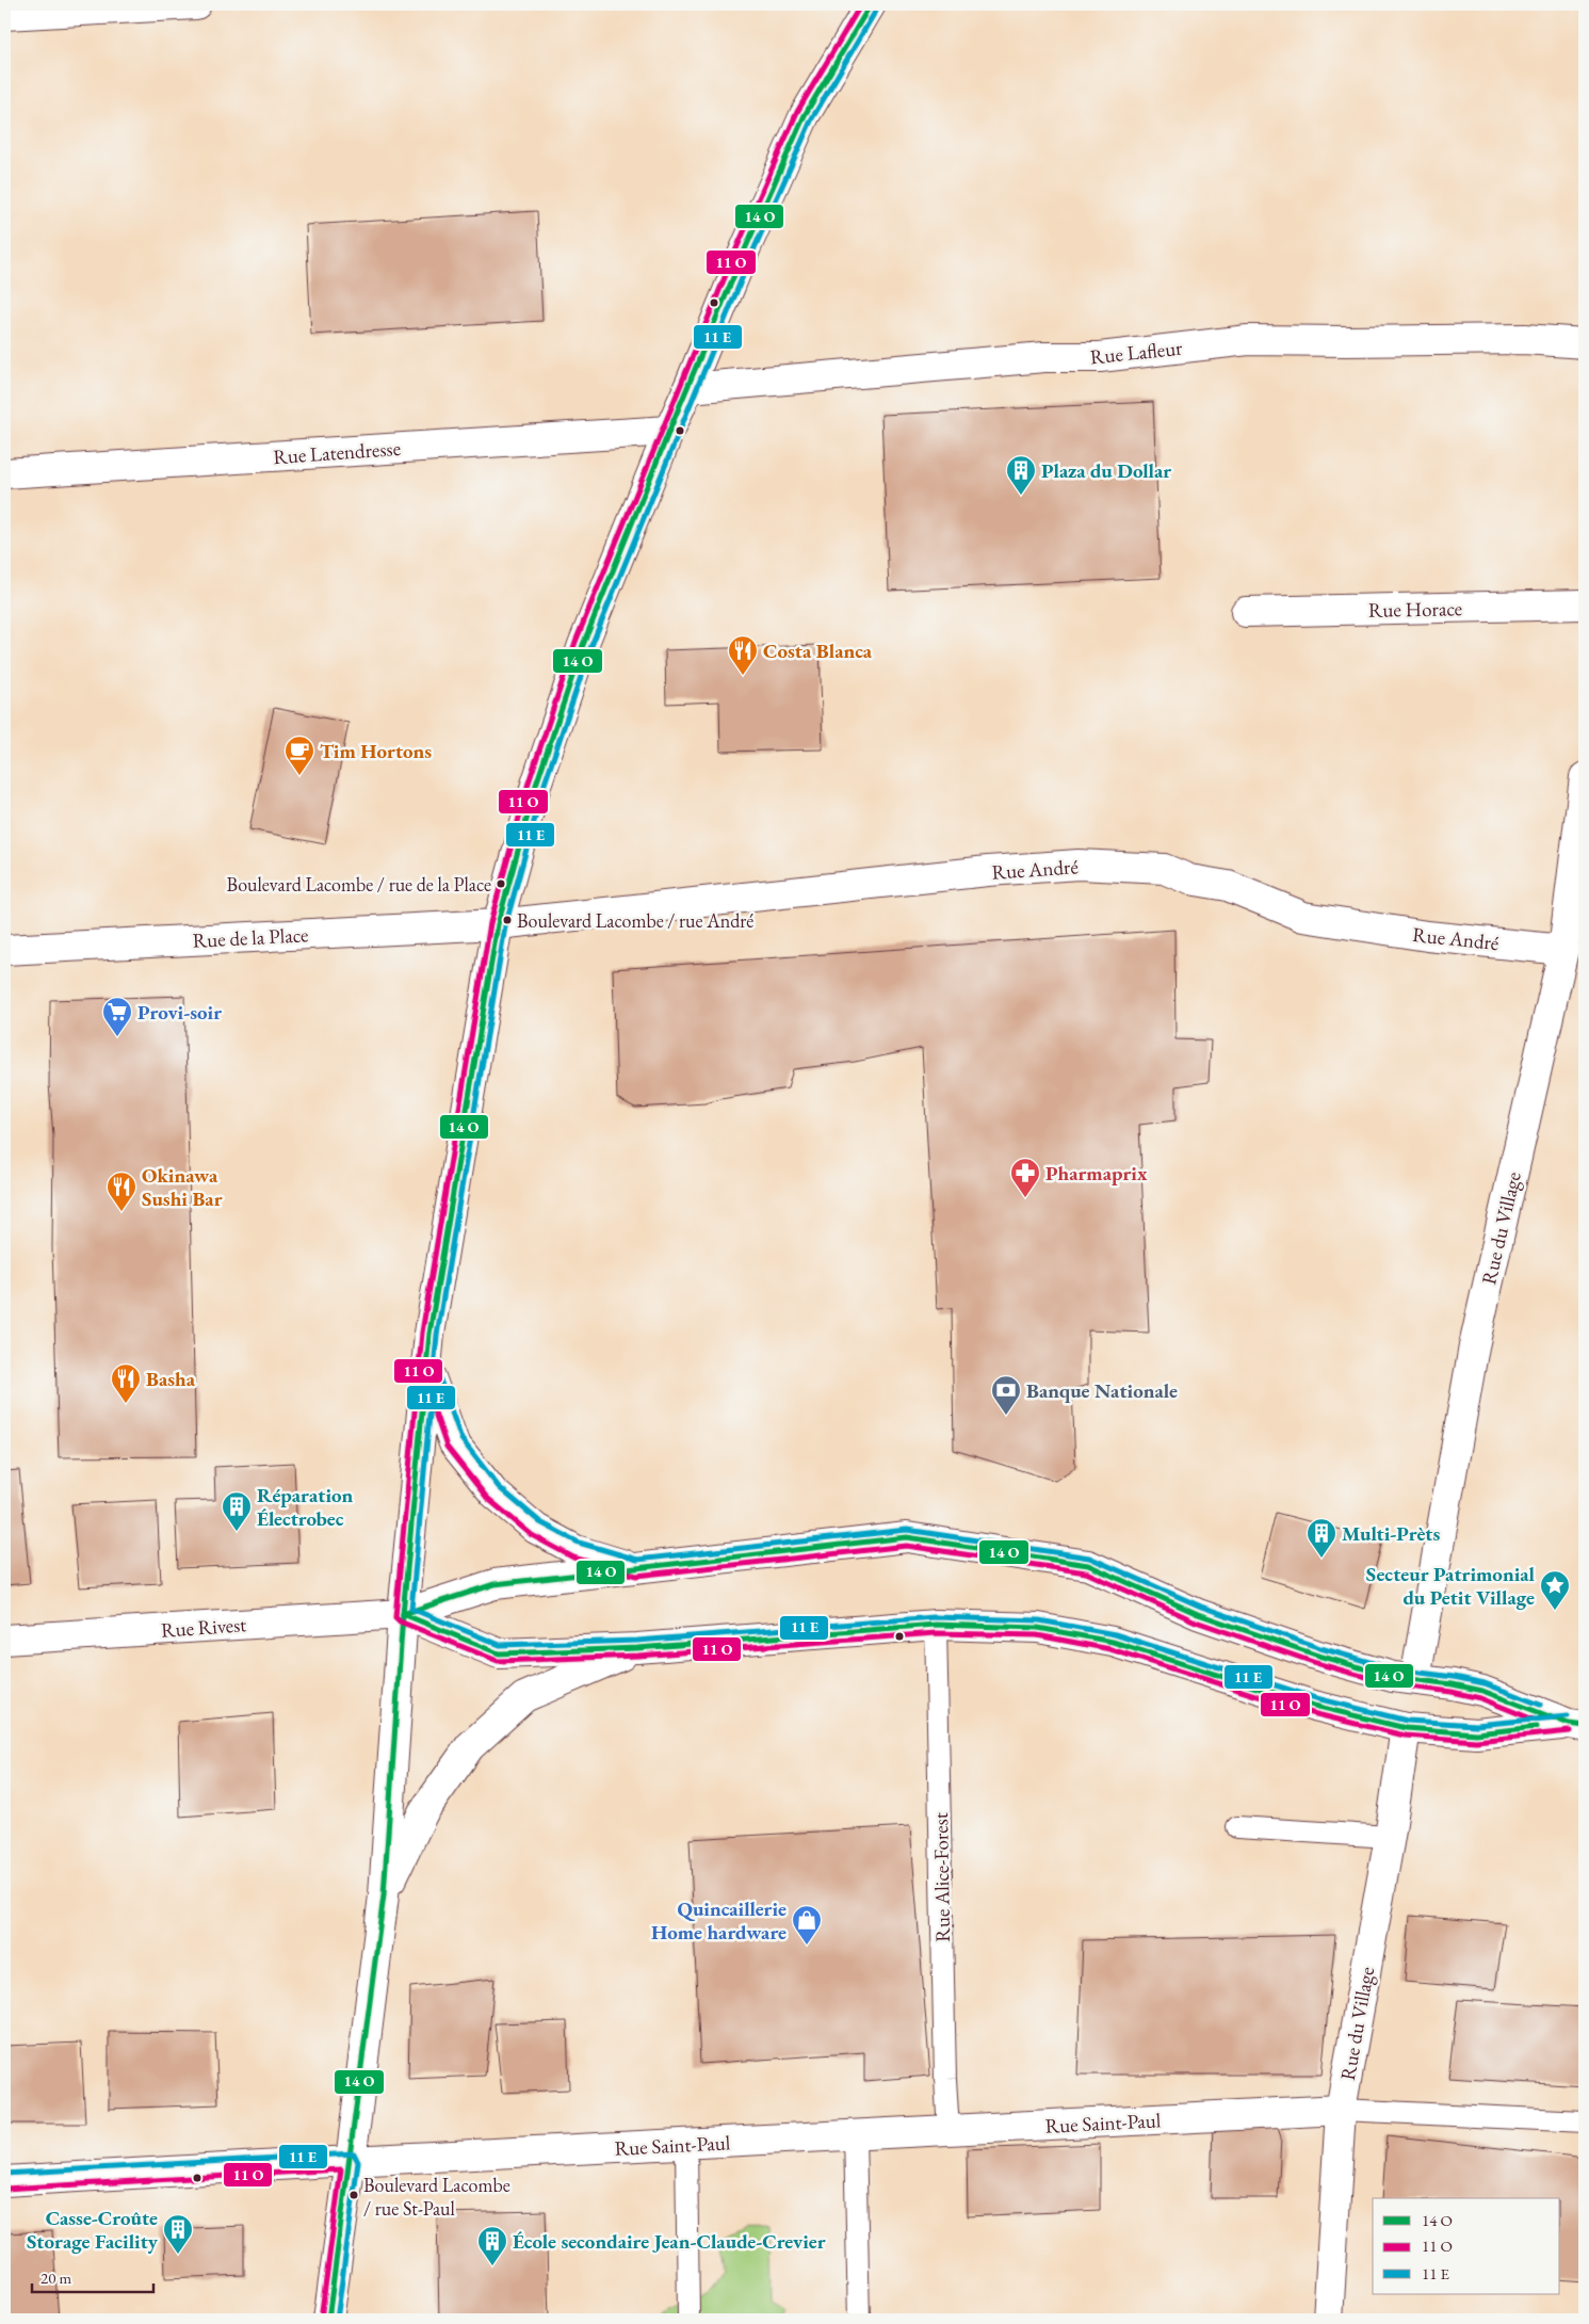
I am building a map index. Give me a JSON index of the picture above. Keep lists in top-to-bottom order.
{
  "streets": {
    "street": [
      "Rue Lafleur",
      "Rue Latendresse",
      "Rue Horace",
      "Rue André",
      "Rue de la Place",
      "Rue du Village",
      "Rue Rivest",
      "Rue Saint-Paul"
    ],
    "lane": ["Rue Alice-Forest"]
  },
  "crossings": [
    ["Rue André", "Rue de la Place"],
    ["Rue André", "Rue du Village"],
    ["Rue du Village", "Rue Saint-Paul"],
    ["Rue Alice-Forest", "Rue Saint-Paul"]
  ],
  "places": {
    "building": [
      "Plaza du Dollar",
      "Réparation Électrobec",
      "Multi-Prèts",
      "Casse-Croûte Storage Facility",
      "École secondaire Jean-Claude-Crevier"
    ],
    "restaurant": ["Costa Blanca", "Okinawa Sushi Bar", "Basha"],
    "cafe": ["Tim Hortons"],
    "other": ["Boulevard Lacombe / rue de la Place", "Boulevard Lacombe / rue André", "Boulevard Lacombe / rue St-Paul"],
    "supermarket": ["Provi-soir"],
    "pharmacy": ["Pharmaprix"],
    "bank": ["Banque Nationale"],
    "place": ["Secteur Patrimonial du Petit Village"],
    "shop": ["Quincaillerie Home hardware"]
  },
  "legend": ["14 O", "11 O", "11 E"],
  "scale_bar": "20 m"
}
